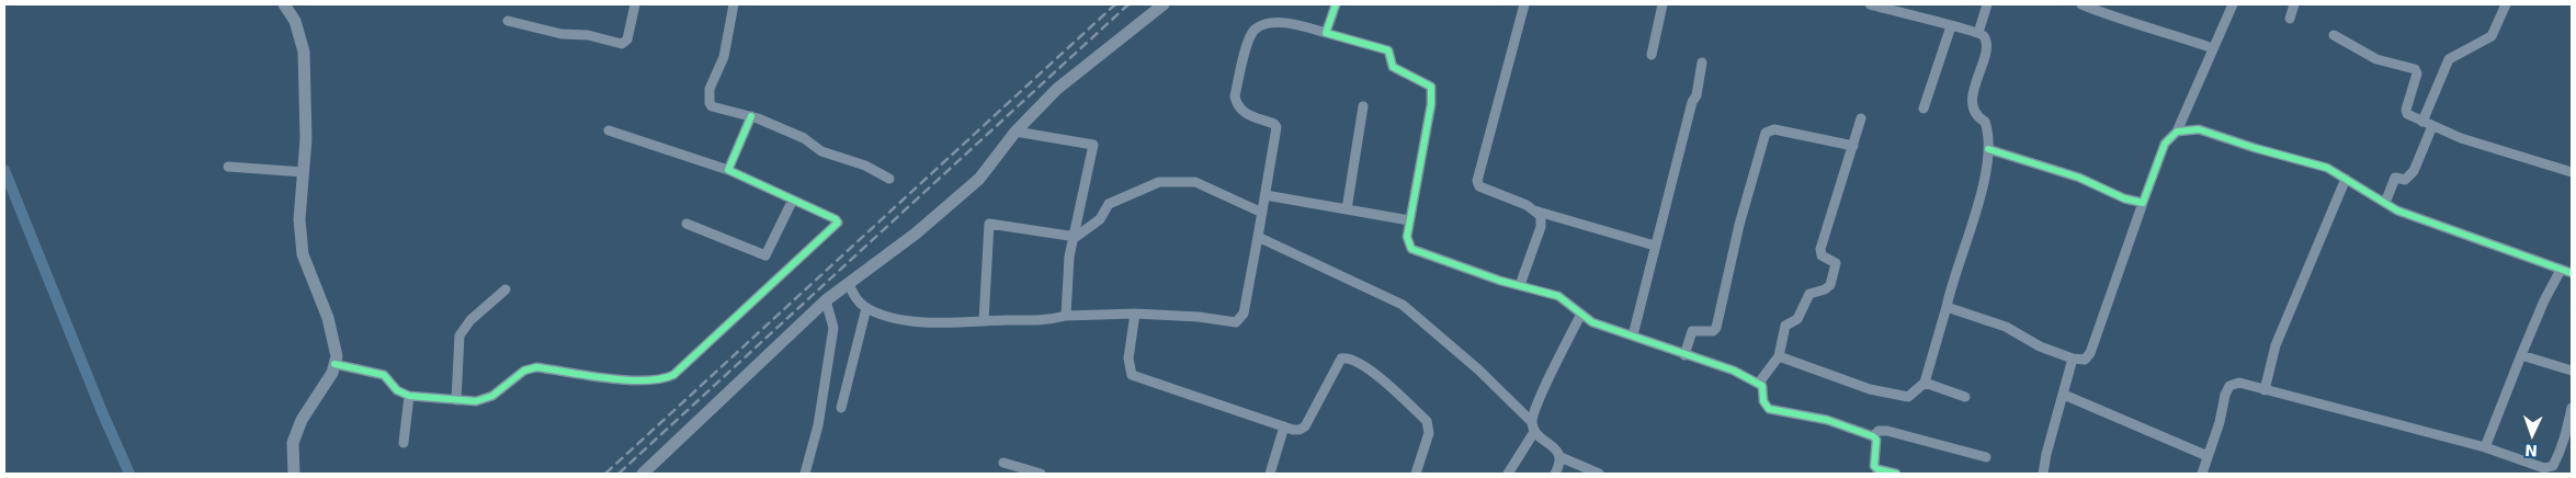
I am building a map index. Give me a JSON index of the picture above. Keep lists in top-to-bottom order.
{
  "north": "bottom"
}
